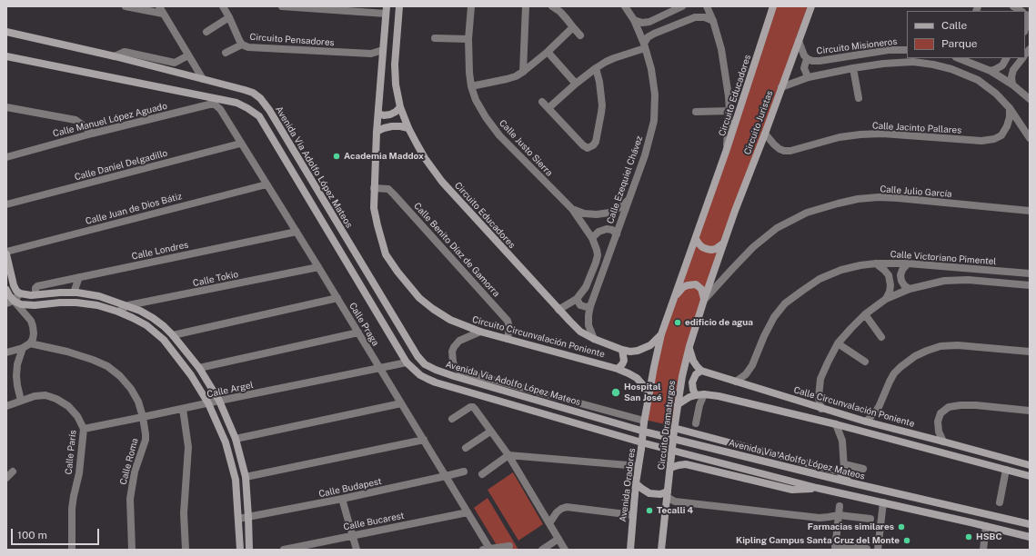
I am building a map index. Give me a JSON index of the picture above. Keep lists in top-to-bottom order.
{
  "streets": {
    "main road": [
      "Circuito Educadores",
      "Circuito Juristas",
      "Avenida Via Adolfo López Mateos",
      "Circuito Circunvalación Poniente",
      "Calle Circunvalación Poniente",
      "Circuito Dramaturgos",
      "Avenida Oradores"
    ],
    "street": [
      "Circuito Pensadores",
      "Circuito Misioneros",
      "Calle Manuel López Aguado",
      "Calle Jacinto Pallares",
      "Calle Justo Sierra",
      "Calle Daniel Delgadillo",
      "Calle Ezequiel Chávez",
      "Calle Julio García",
      "Calle Juan de Dios Bátiz",
      "Calle Benito Díaz de Gamorra",
      "Calle Londres",
      "Calle Victoriano Pimentel",
      "Calle Tokio",
      "Calle Praga",
      "Calle Argel",
      "Calle París",
      "Calle Roma",
      "Calle Budapest",
      "Calle Bucarest"
    ]
  },
  "crossings": [
    ["Circuito Pensadores", "Circuito Circunvalación Poniente"],
    ["Circuito Educadores", "Calle Justo Sierra"],
    ["Circuito Educadores", "Calle Ezequiel Chávez"],
    ["Circuito Educadores", "Circuito Circunvalación Poniente"],
    ["Circuito Educadores", "Avenida Oradores"],
    ["Circuito Juristas", "Calle Jacinto Pallares"],
    ["Circuito Juristas", "Calle Julio García"],
    ["Circuito Juristas", "Circuito Dramaturgos"],
    ["Calle Justo Sierra", "Calle Ezequiel Chávez"],
    ["Calle Daniel Delgadillo", "Calle Praga"],
    ["Calle Juan de Dios Bátiz", "Calle Praga"],
    ["Calle Benito Díaz de Gamorra", "Circuito Circunvalación Poniente"],
    ["Calle Londres", "Calle Praga"],
    ["Calle Victoriano Pimentel", "Calle Circunvalación Poniente"],
    ["Calle Tokio", "Calle Praga"],
    ["Calle Praga", "Calle Argel"],
    ["Calle Praga", "Calle Budapest"],
    ["Calle Praga", "Calle Bucarest"],
    ["Calle Argel", "Calle París"],
    ["Calle Argel", "Calle Roma"]
  ],
  "places": [
    "Academia Maddox",
    "edificio de agua",
    "Hospital San José",
    "Tecalli 4",
    "Farmacias similares",
    "HSBC",
    "Kipling Campus Santa Cruz del Monte"
  ],
  "legend": ["Calle", "Parque"],
  "scale_bar": "100 m"
}
